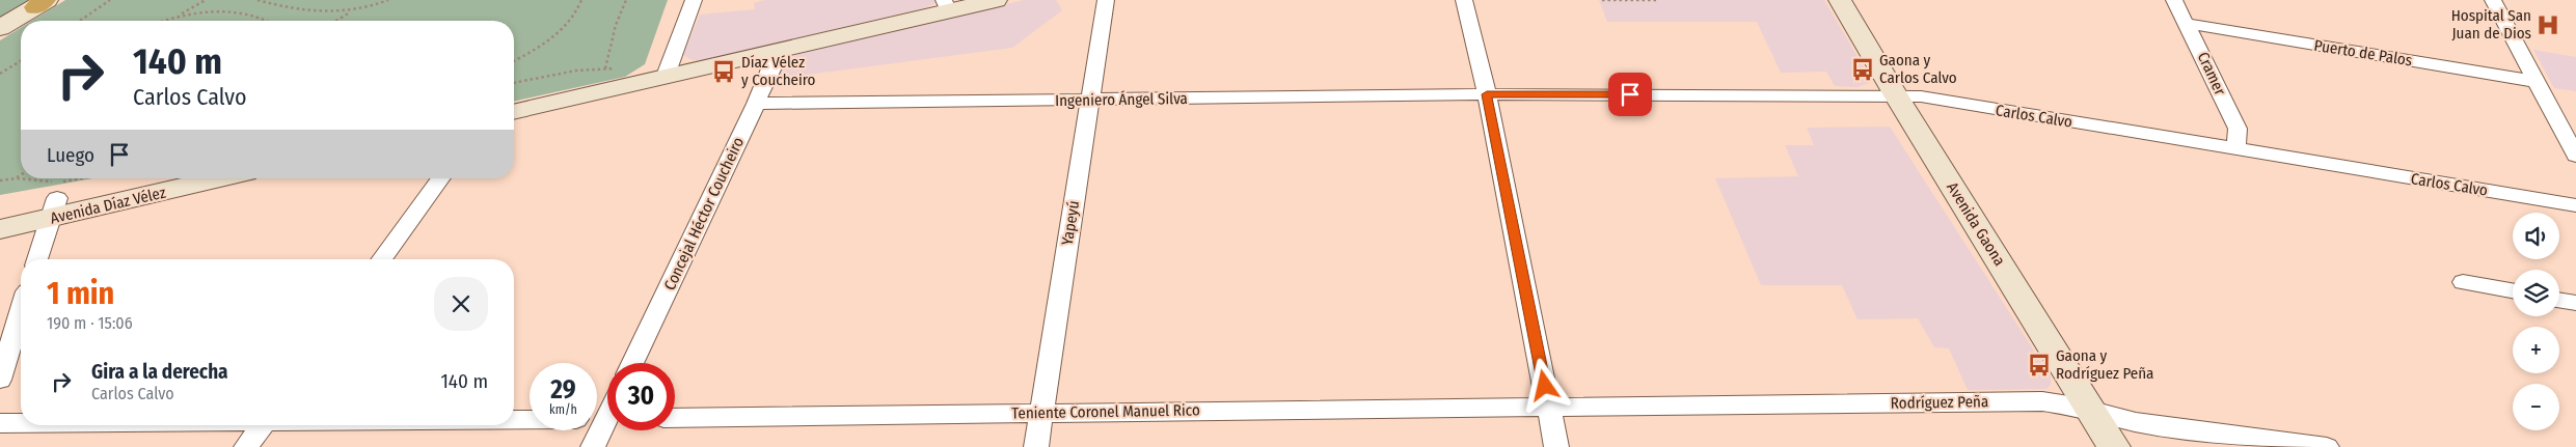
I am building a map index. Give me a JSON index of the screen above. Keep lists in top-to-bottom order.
{
  "streets": {
    "main road": ["Avenida Díaz Vélez", "Avenida Gaona"],
    "street": [
      "Puerto de Palos",
      "Cramer",
      "Ingeniero Ángel Silva",
      "Carlos Calvo",
      "Concejal Héctor Coucheiro",
      "Yapeyú",
      "Rodríguez Peña",
      "Teniente Coronel Manuel Rico"
    ]
  },
  "crossings": [
    ["Puerto de Palos", "Cramer"],
    ["Cramer", "Carlos Calvo"],
    ["Ingeniero Ángel Silva", "Carlos Calvo"],
    ["Ingeniero Ángel Silva", "Concejal Héctor Coucheiro"],
    ["Ingeniero Ángel Silva", "Yapeyú"],
    ["Carlos Calvo", "Avenida Gaona"],
    ["Yapeyú", "Teniente Coronel Manuel Rico"],
    ["Avenida Gaona", "Rodríguez Peña"],
    ["Rodríguez Peña", "Teniente Coronel Manuel Rico"]
  ],
  "places": {
    "hospital": ["Hospital San Juan de Dios"],
    "bus stop": ["Gaona y Carlos Calvo", "Díaz Vélez y Coucheiro", "Gaona y Rodríguez Peña"]
  },
  "page": {
    "turn": ["140 m", "Carlos Calvo"],
    "then": "Luego",
    "map_buttons": ["+", "−"],
    "heading": ["1 min", "190 m · 15:06"],
    "list": [
      {
        "name": "Gira a la derecha",
        "note": "Carlos Calvo",
        "value": "140 m"
      }
    ],
    "speed": "29 km/h",
    "limit": "30"
  }
}
